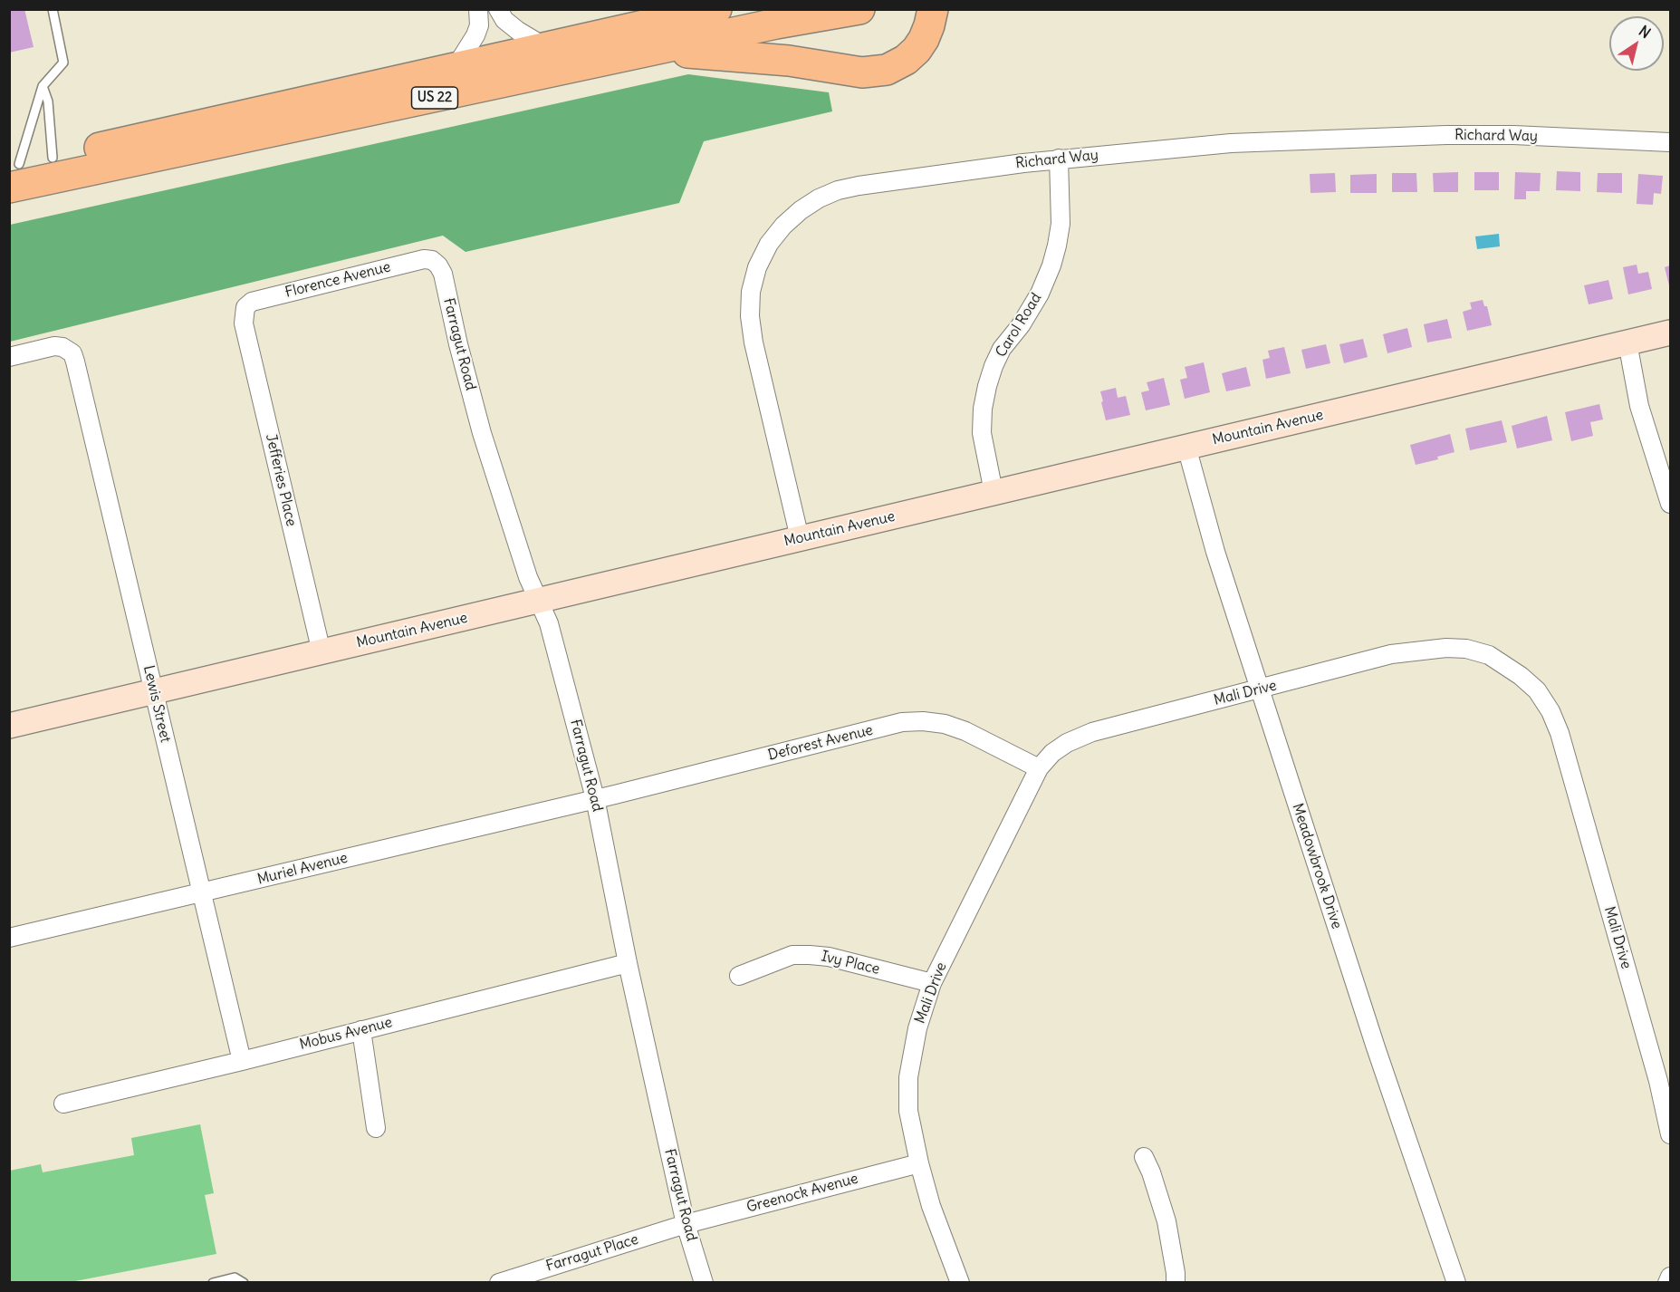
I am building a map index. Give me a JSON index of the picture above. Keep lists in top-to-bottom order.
{
  "streets": {
    "highway": ["US 22"],
    "street": [
      "Richard Way",
      "Florence Avenue",
      "Carol Road",
      "Farragut Road",
      "Mountain Avenue",
      "Jefferies Place",
      "Mali Drive",
      "Lewis Street",
      "Deforest Avenue",
      "Meadowbrook Drive",
      "Muriel Avenue",
      "Ivy Place",
      "Mobus Avenue",
      "Greenock Avenue",
      "Farragut Place"
    ]
  },
  "crossings": [
    ["Richard Way", "Carol Road"],
    ["Richard Way", "Mountain Avenue"],
    ["Florence Avenue", "Farragut Road"],
    ["Florence Avenue", "Jefferies Place"],
    ["Carol Road", "Mountain Avenue"],
    ["Farragut Road", "Mountain Avenue"],
    ["Farragut Road", "Deforest Avenue"],
    ["Farragut Road", "Muriel Avenue"],
    ["Farragut Road", "Mobus Avenue"],
    ["Farragut Road", "Greenock Avenue"],
    ["Farragut Road", "Farragut Place"],
    ["Mountain Avenue", "Jefferies Place"],
    ["Mountain Avenue", "Lewis Street"],
    ["Mountain Avenue", "Meadowbrook Drive"],
    ["Mali Drive", "Deforest Avenue"],
    ["Mali Drive", "Meadowbrook Drive"],
    ["Mali Drive", "Ivy Place"],
    ["Mali Drive", "Greenock Avenue"],
    ["Lewis Street", "Muriel Avenue"],
    ["Lewis Street", "Mobus Avenue"],
    ["Deforest Avenue", "Muriel Avenue"],
    ["Greenock Avenue", "Farragut Place"]
  ],
  "north": "top right"
}
